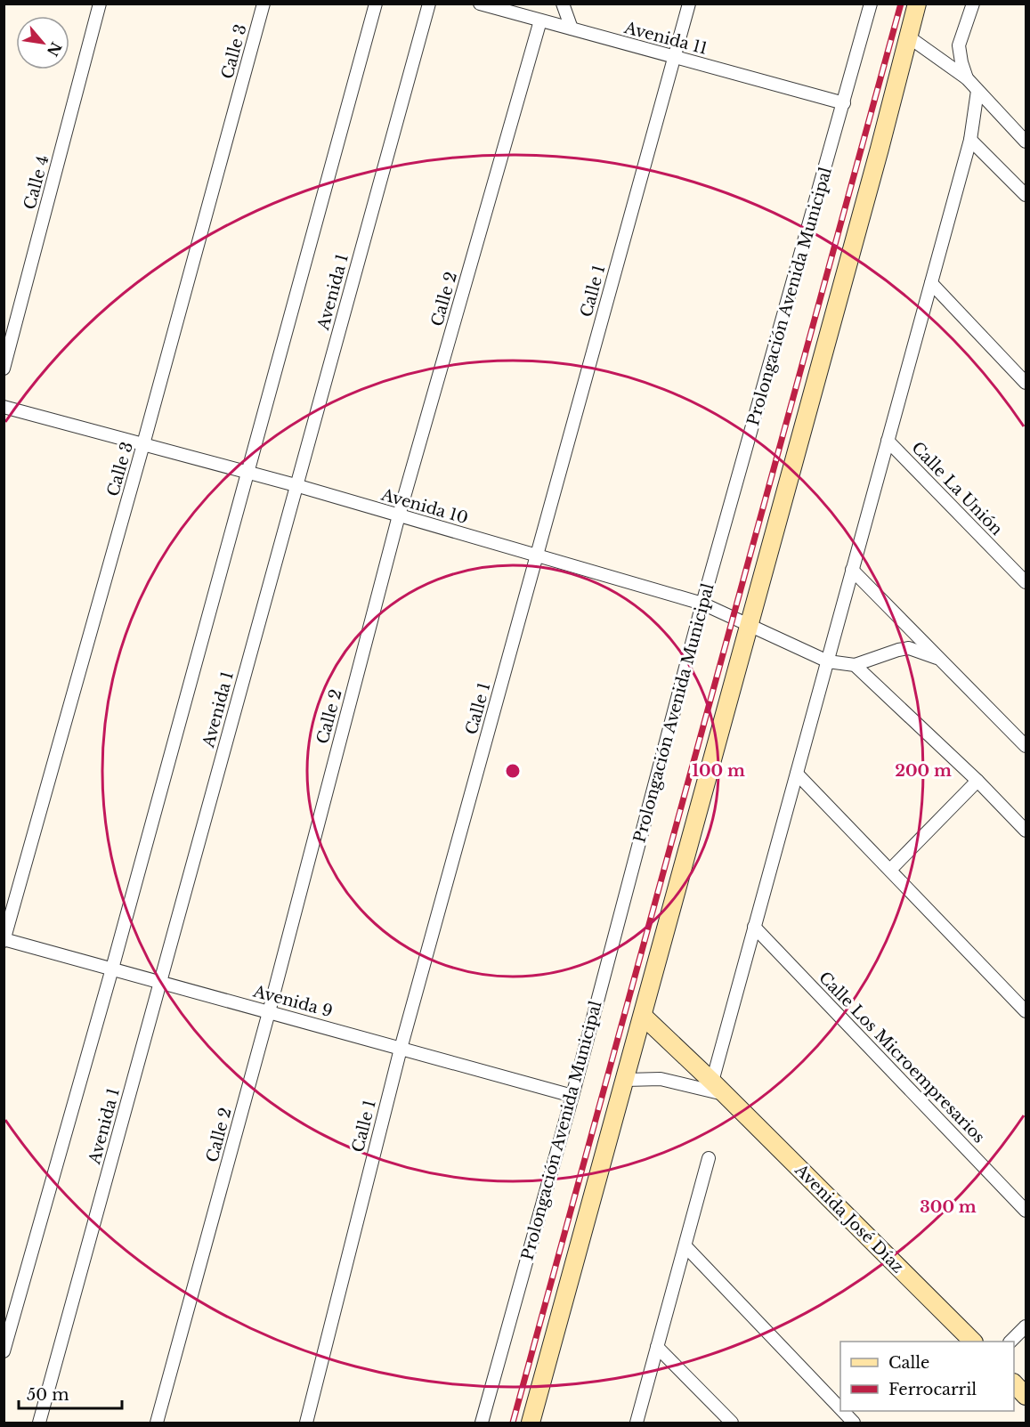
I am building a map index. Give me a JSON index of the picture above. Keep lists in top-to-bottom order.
{
  "streets": {
    "main road": ["Avenida José Díaz"],
    "street": [
      "Avenida 11",
      "Calle 3",
      "Calle 4",
      "Calle 1",
      "Avenida 1",
      "Prolongación Avenida Municipal",
      "Calle 2",
      "Calle La Unión",
      "Avenida 10",
      "Avenida 9",
      "Calle Los Microempresarios"
    ]
  },
  "crossings": [
    ["Avenida 11", "Calle 1"],
    ["Avenida 11", "Prolongación Avenida Municipal"],
    ["Avenida 11", "Calle 2"],
    ["Calle 3", "Avenida 10"],
    ["Calle 3", "Avenida 9"],
    ["Calle 1", "Avenida 10"],
    ["Calle 1", "Avenida 9"],
    ["Avenida 1", "Avenida 10"],
    ["Avenida 1", "Avenida 9"],
    ["Prolongación Avenida Municipal", "Avenida 10"],
    ["Prolongación Avenida Municipal", "Avenida 9"],
    ["Calle 2", "Avenida 10"],
    ["Calle 2", "Avenida 9"]
  ],
  "legend": ["Calle", "Ferrocarril"],
  "scale_bar": "50 m",
  "north": "bottom right",
  "rings": ["100 m", "200 m", "300 m"]
}
